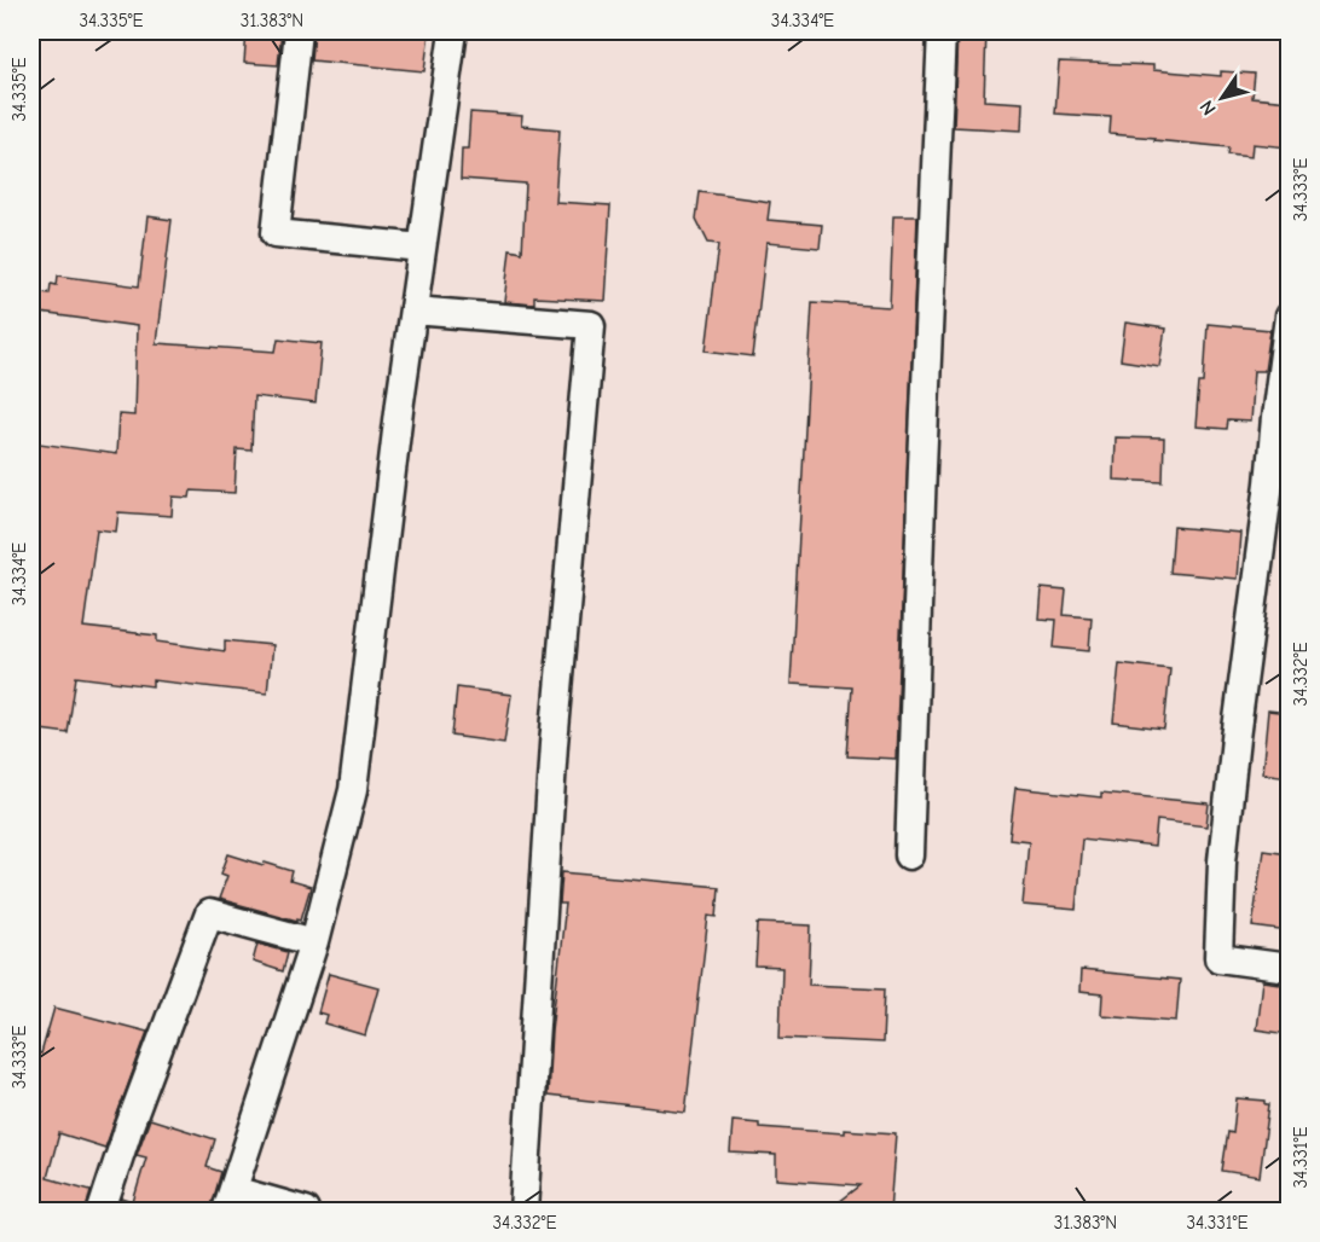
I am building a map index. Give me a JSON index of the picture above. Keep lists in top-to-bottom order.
{
  "north": "bottom left",
  "coordinates": [
    "34.335°E",
    "31.383°N",
    "34.334°E",
    "34.333°E",
    "34.332°E",
    "34.331°E"
  ]
}
